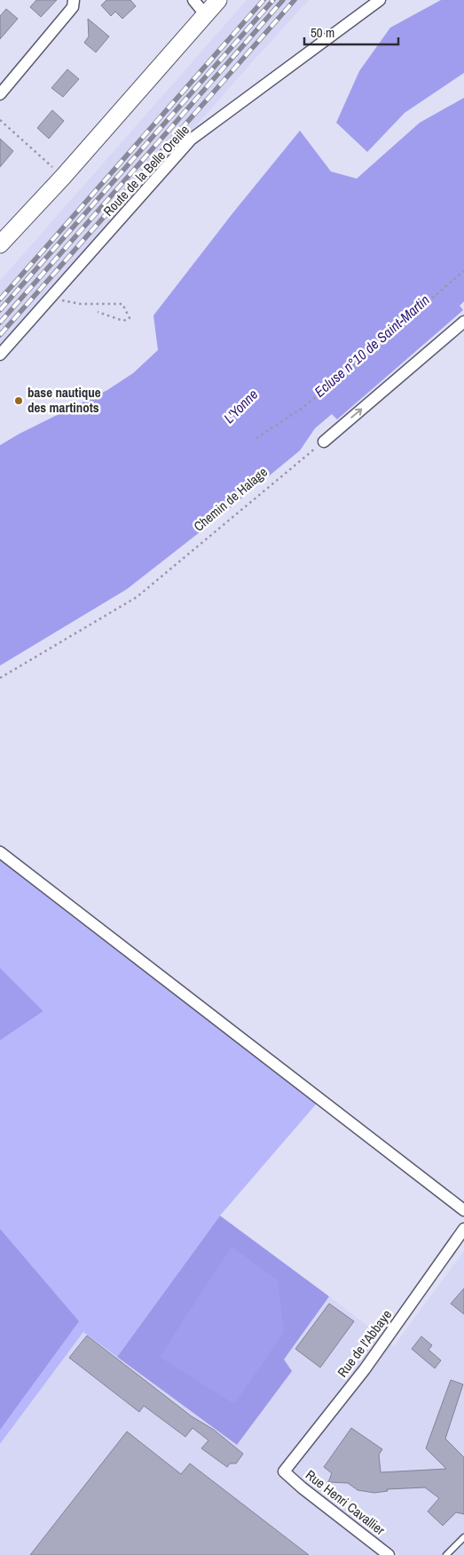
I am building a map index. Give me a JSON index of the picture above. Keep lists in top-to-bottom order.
{
  "streets": {
    "street": ["Route de la Belle Oreille", "Rue de l'Abbaye", "Rue Henri Cavallier"],
    "path": ["Chemin de Halage"]
  },
  "crossings": [
    ["Rue de l'Abbaye", "Rue Henri Cavallier"]
  ],
  "water": ["Ecluse n°10 de Saint-Martin", "L'Yonne"],
  "places": ["base nautique des martinots"],
  "scale_bar": "50 m"
}
